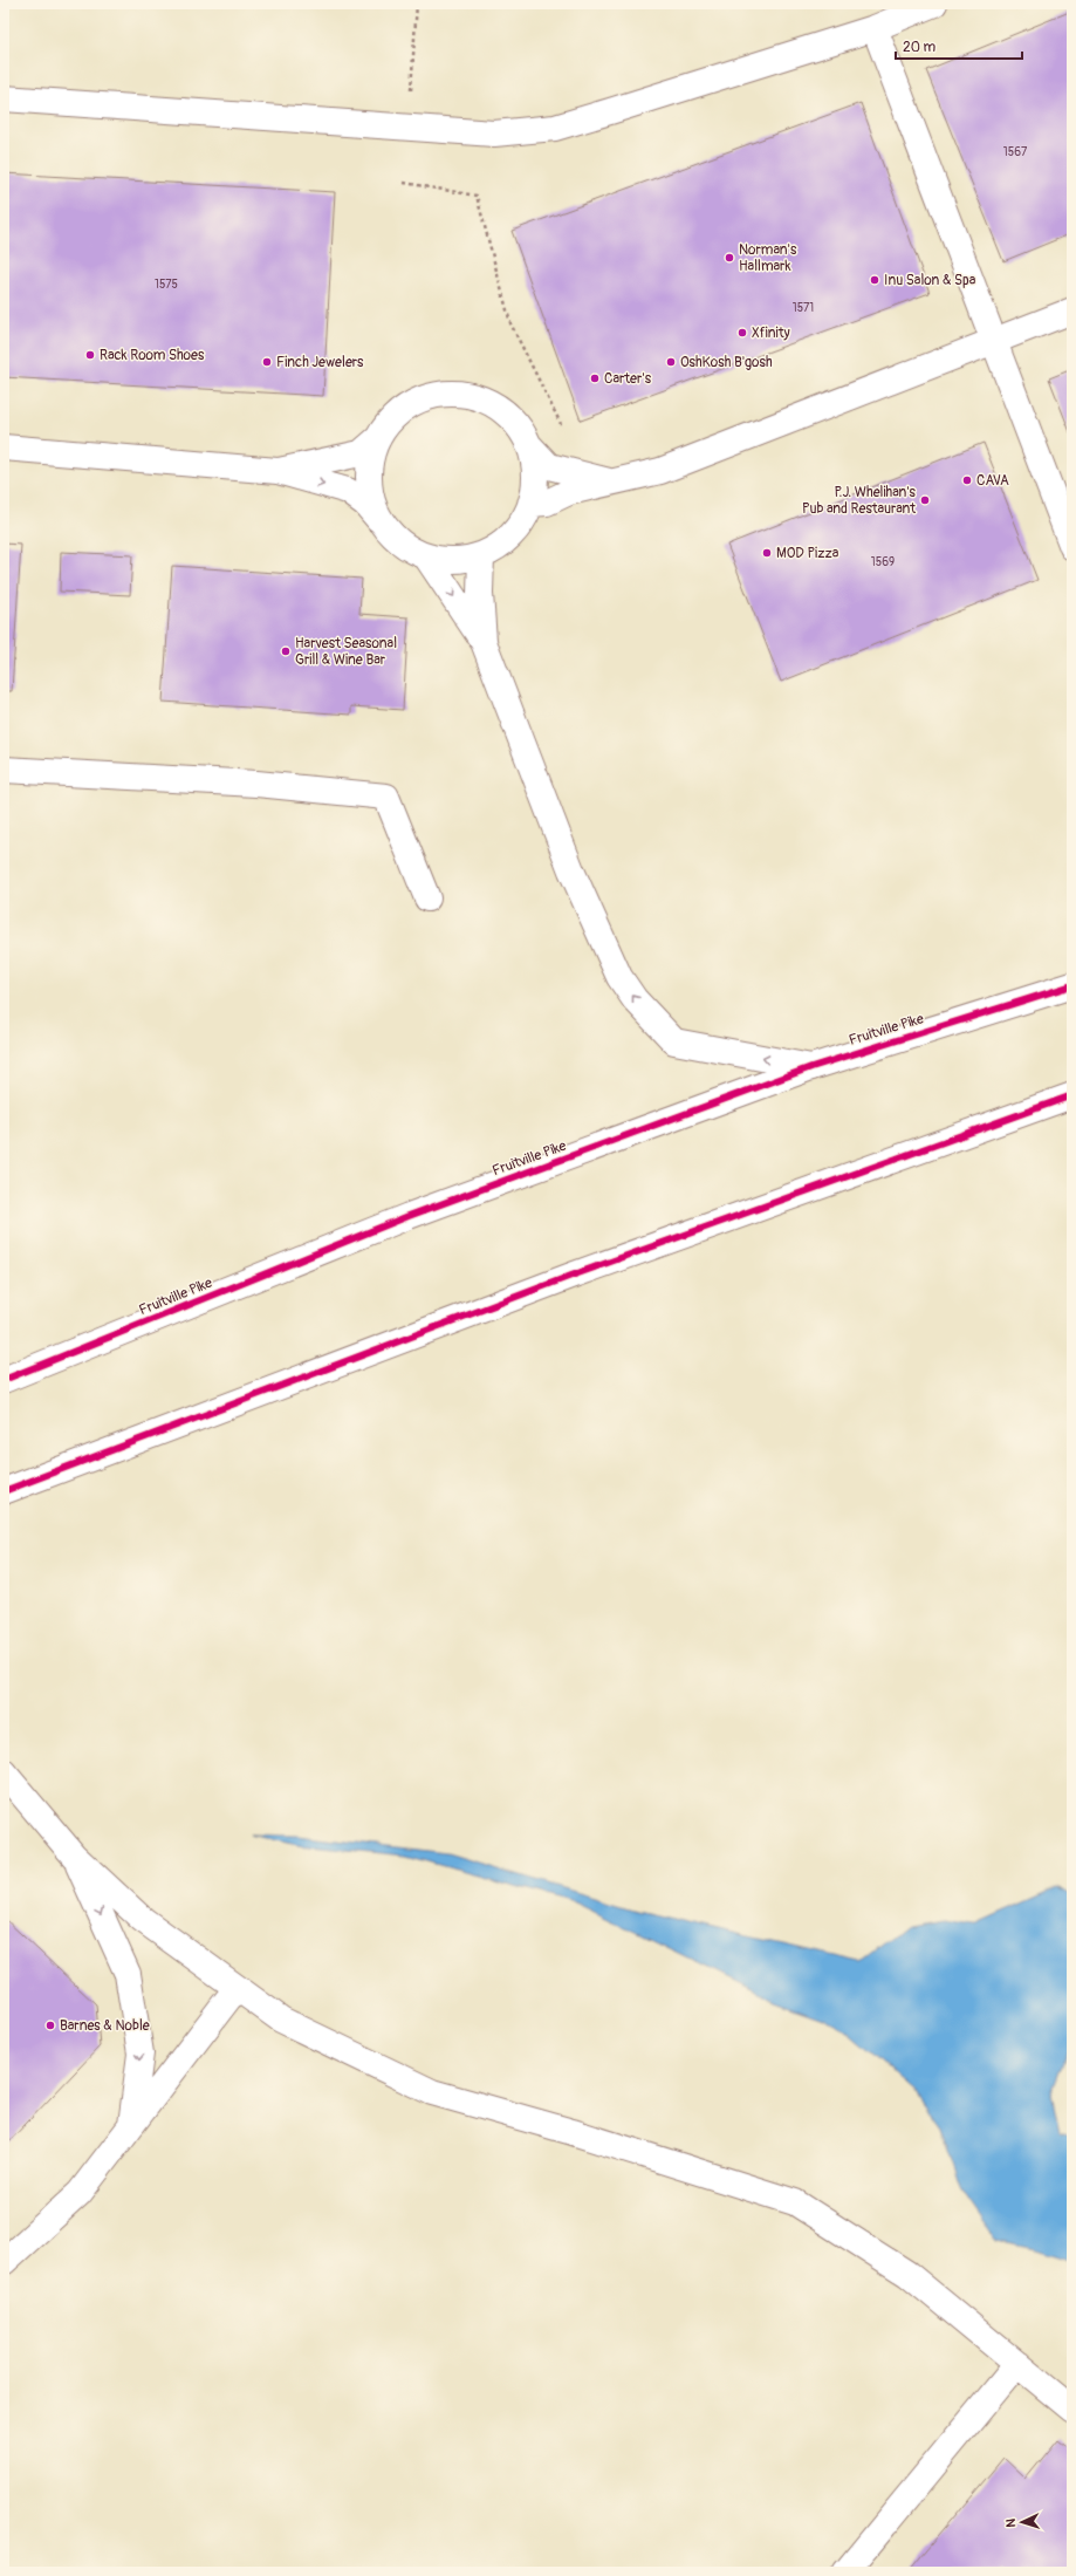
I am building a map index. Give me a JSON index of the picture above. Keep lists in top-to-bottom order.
{
  "streets": {
    "main road": ["Fruitville Pike"]
  },
  "places": [
    "Norman's Hallmark",
    "Inu Salon & Spa",
    "Xfinity",
    "Rack Room Shoes",
    "Finch Jewelers",
    "OshKosh B'gosh",
    "Carter's",
    "CAVA",
    "P.J. Whelihan's Pub and Restaurant",
    "MOD Pizza",
    "Harvest Seasonal Grill & Wine Bar",
    "Barnes & Noble"
  ],
  "house_numbers": [
    "1567",
    "1575",
    "1571",
    "1569"
  ],
  "scale_bar": "20 m",
  "north": "left"
}
